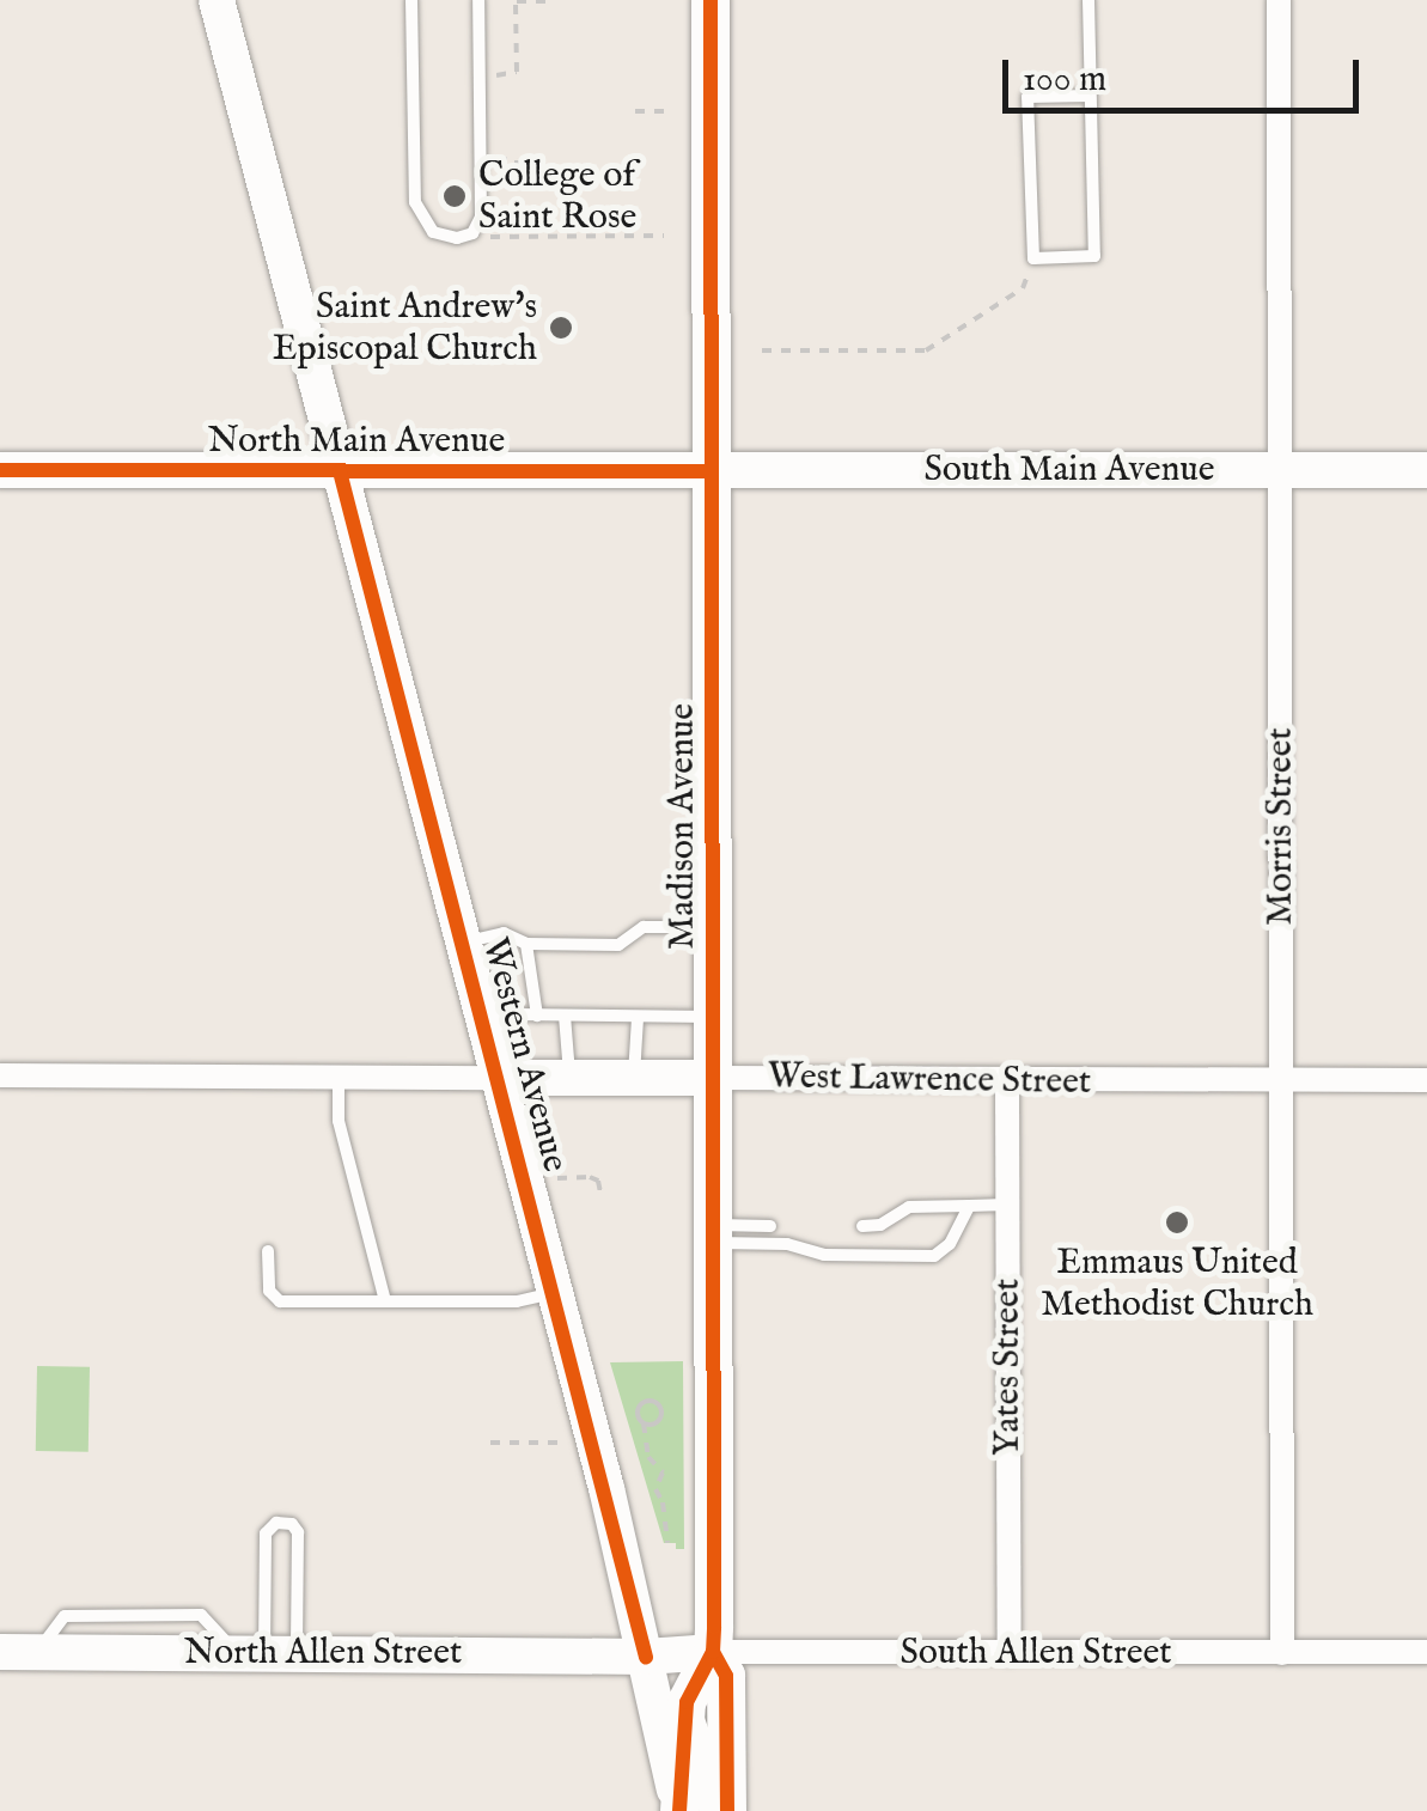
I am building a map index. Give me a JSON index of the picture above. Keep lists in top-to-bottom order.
{
  "streets": {
    "main road": ["Madison Avenue"],
    "street": [
      "North Main Avenue",
      "South Main Avenue",
      "Morris Street",
      "Western Avenue",
      "West Lawrence Street",
      "Yates Street",
      "North Allen Street",
      "South Allen Street"
    ]
  },
  "crossings": [
    ["North Main Avenue", "South Main Avenue"],
    ["North Main Avenue", "Madison Avenue"],
    ["North Main Avenue", "Western Avenue"],
    ["South Main Avenue", "Madison Avenue"],
    ["South Main Avenue", "Morris Street"],
    ["Madison Avenue", "Western Avenue"],
    ["Madison Avenue", "West Lawrence Street"],
    ["Madison Avenue", "South Allen Street"],
    ["Morris Street", "West Lawrence Street"],
    ["Morris Street", "South Allen Street"],
    ["Western Avenue", "West Lawrence Street"],
    ["Western Avenue", "North Allen Street"],
    ["Western Avenue", "South Allen Street"],
    ["West Lawrence Street", "Yates Street"],
    ["Yates Street", "South Allen Street"],
    ["North Allen Street", "South Allen Street"]
  ],
  "places": ["College of Saint Rose", "Saint Andrew's Episcopal Church", "Emmaus United Methodist Church"],
  "scale_bar": "100 m"
}
